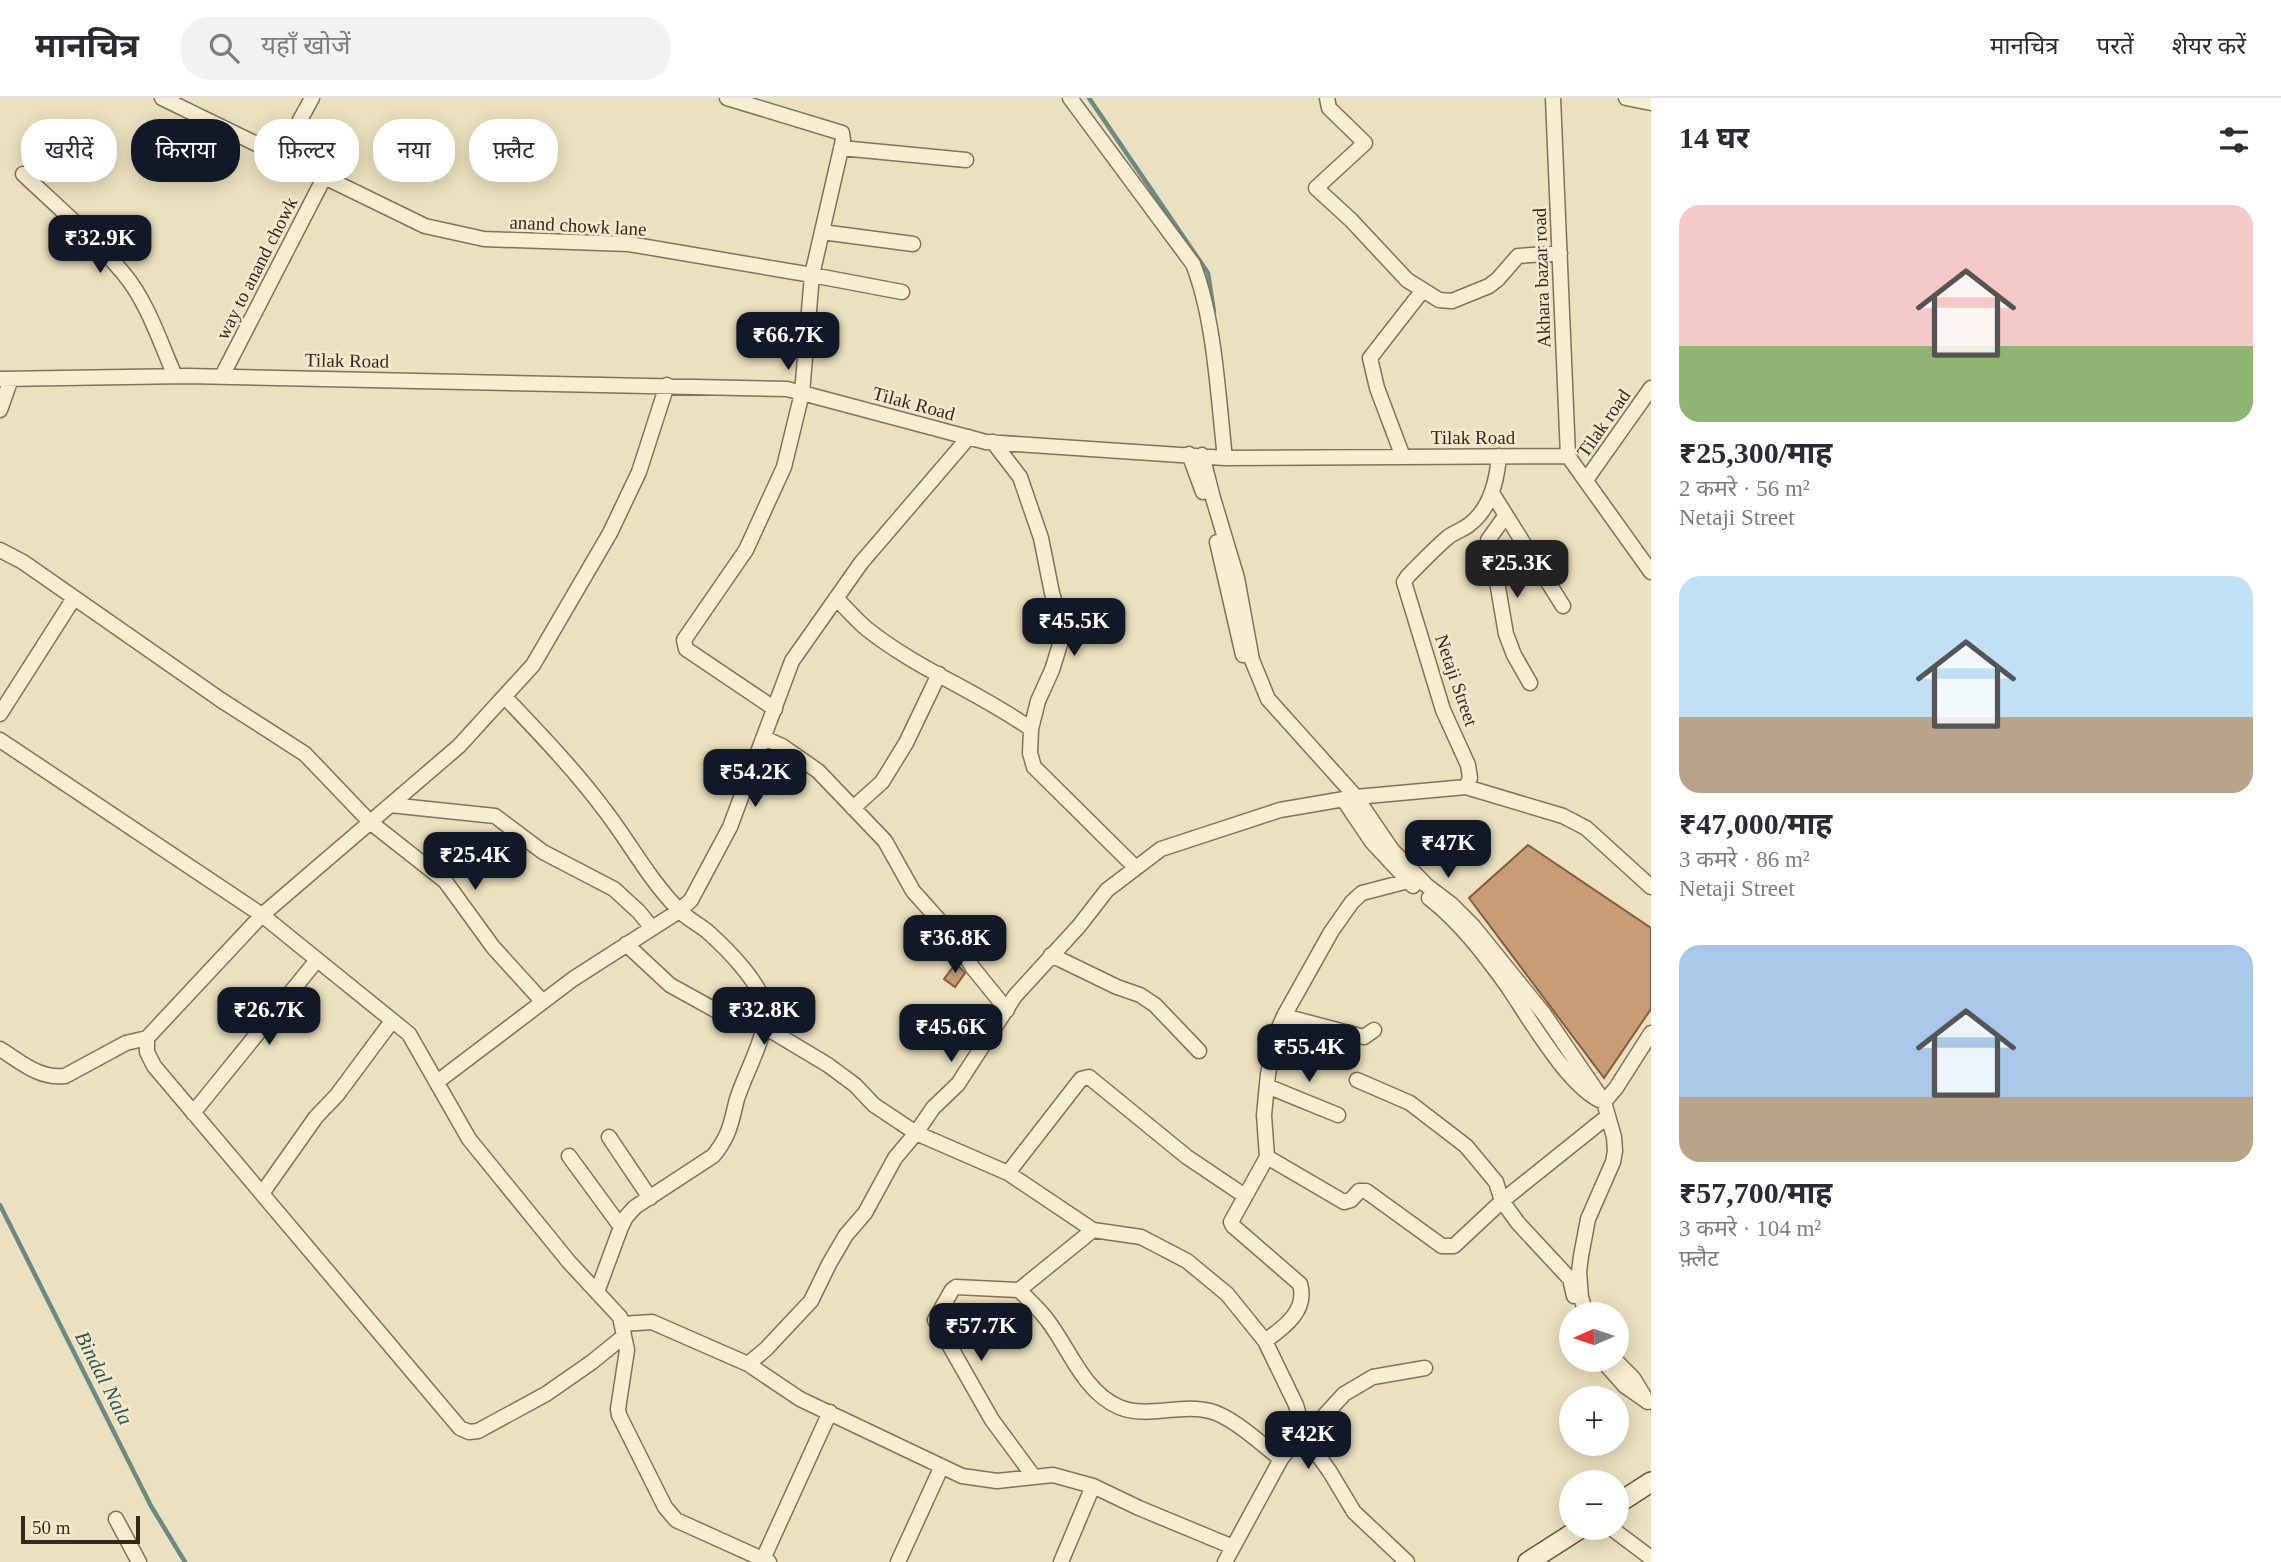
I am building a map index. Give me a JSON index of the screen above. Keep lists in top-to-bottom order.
{
  "streets": {
    "street": [
      "anand chowk lane",
      "way to anand chowk",
      "Akhara bazar road",
      "Tilak Road",
      "Tilak road",
      "Netaji Street"
    ]
  },
  "crossings": [
    ["way to anand chowk", "Tilak Road"],
    ["Akhara bazar road", "Tilak Road"],
    ["Tilak Road", "Netaji Street"]
  ],
  "water": ["Bindal Nala"],
  "scale_bar": "50 m",
  "north": "left",
  "page": {
    "header": "मानचित्र",
    "search": "यहाँ खोजें",
    "nav": ["मानचित्र", "परतें", "शेयर करें"],
    "heading": "14 घर",
    "chip": [
      "खरीदें",
      "किराया",
      "फ़िल्टर",
      "नया",
      "फ़्लैट"
    ],
    "list": [
      {
        "name": "₹25,300/माह",
        "note": "2 कमरे · 56 m² · Netaji Street"
      },
      {
        "name": "₹47,000/माह",
        "note": "3 कमरे · 86 m² · Netaji Street"
      },
      {
        "name": "₹57,700/माह",
        "note": "3 कमरे · 104 m² · फ़्लैट"
      }
    ],
    "price": [
      "₹32.9K",
      "₹66.7K",
      "₹25.3K",
      "₹45.5K",
      "₹54.2K",
      "₹47K",
      "₹25.4K",
      "₹36.8K",
      "₹26.7K",
      "₹32.8K",
      "₹45.6K",
      "₹55.4K",
      "₹57.7K",
      "₹42K"
    ],
    "map_buttons": ["+", "−"],
    "scale": "50 m"
  }
}
